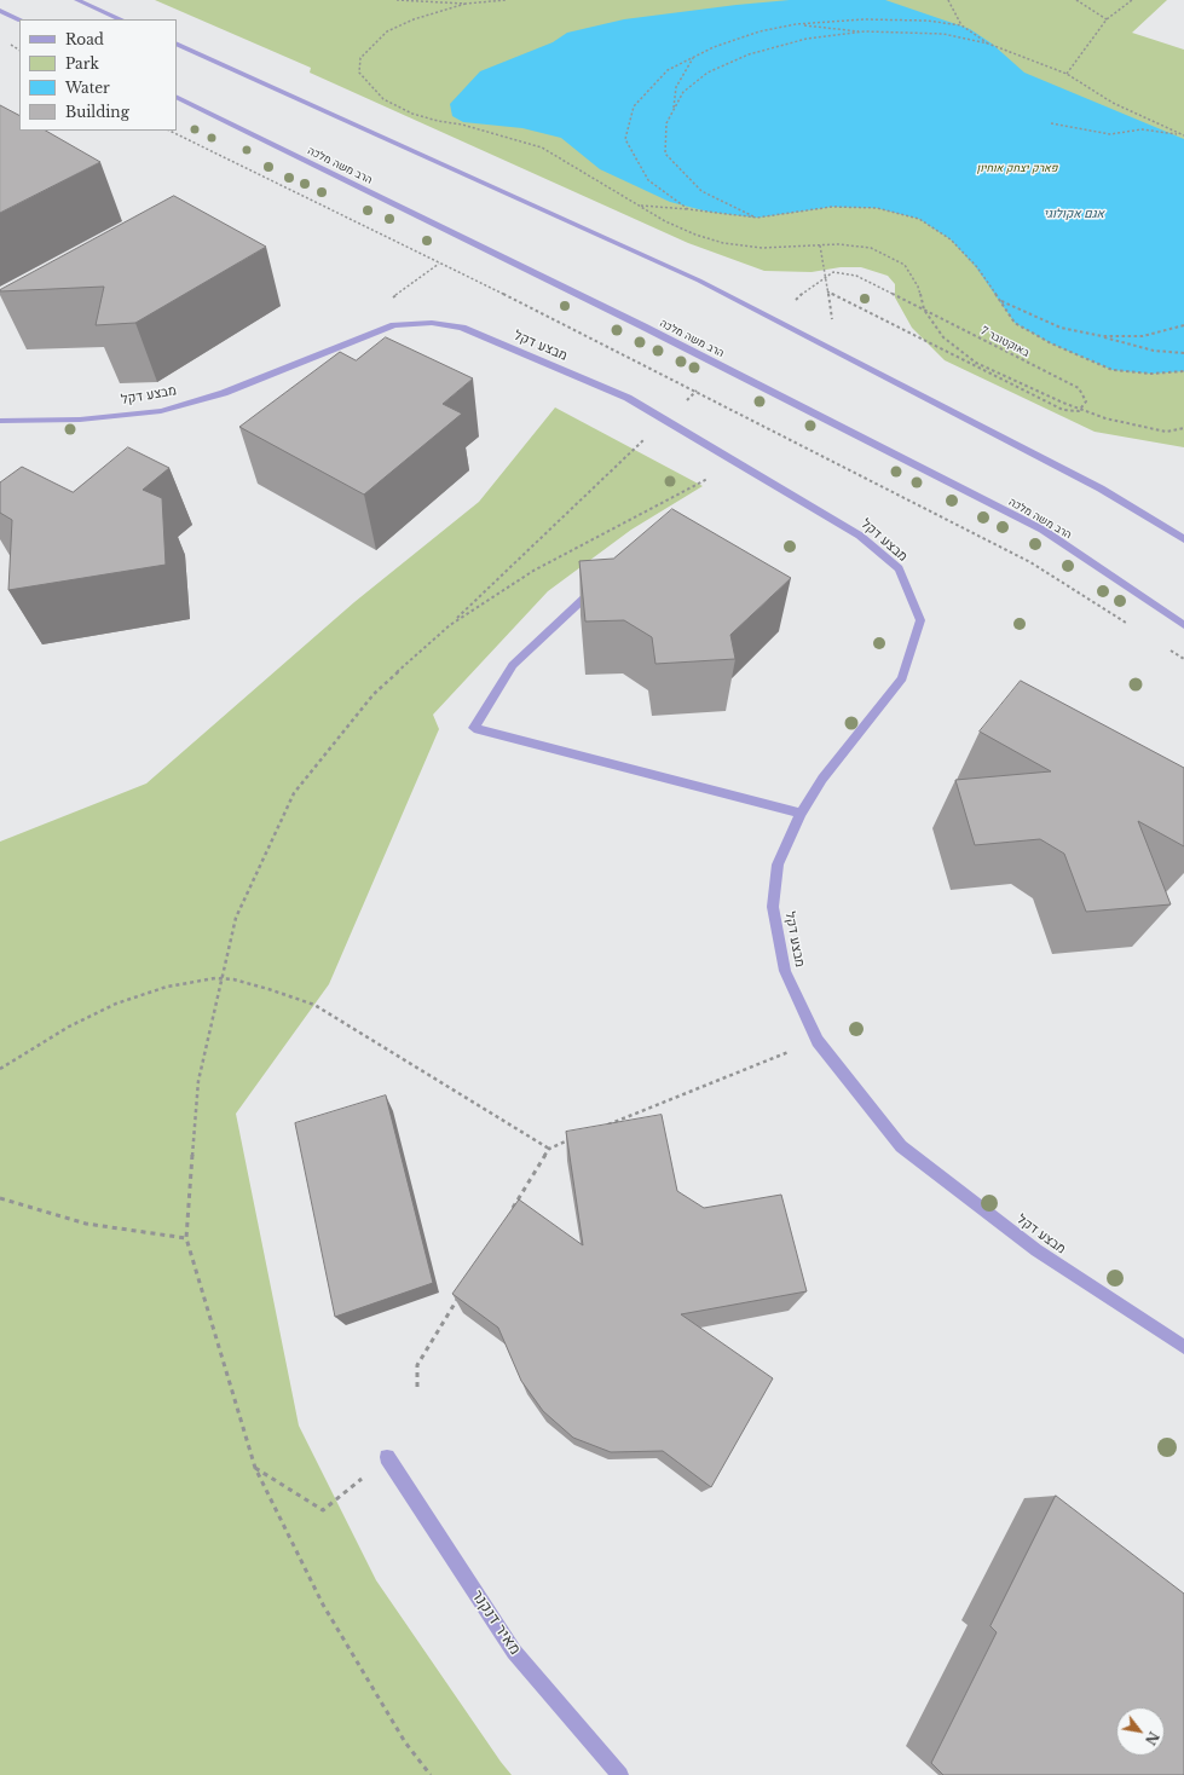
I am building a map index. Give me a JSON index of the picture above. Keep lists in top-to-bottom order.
{
  "streets": {
    "street": ["הרב משה מלכה", "מבצע דקל", "מאיר דנקנר"],
    "path": ["7 באוקטובר"]
  },
  "water": ["אגם אקולוגי"],
  "parks": ["פארק יצחק אוחיון"],
  "legend": [
    "Road",
    "Park",
    "Water",
    "Building"
  ],
  "north": "bottom right"
}
